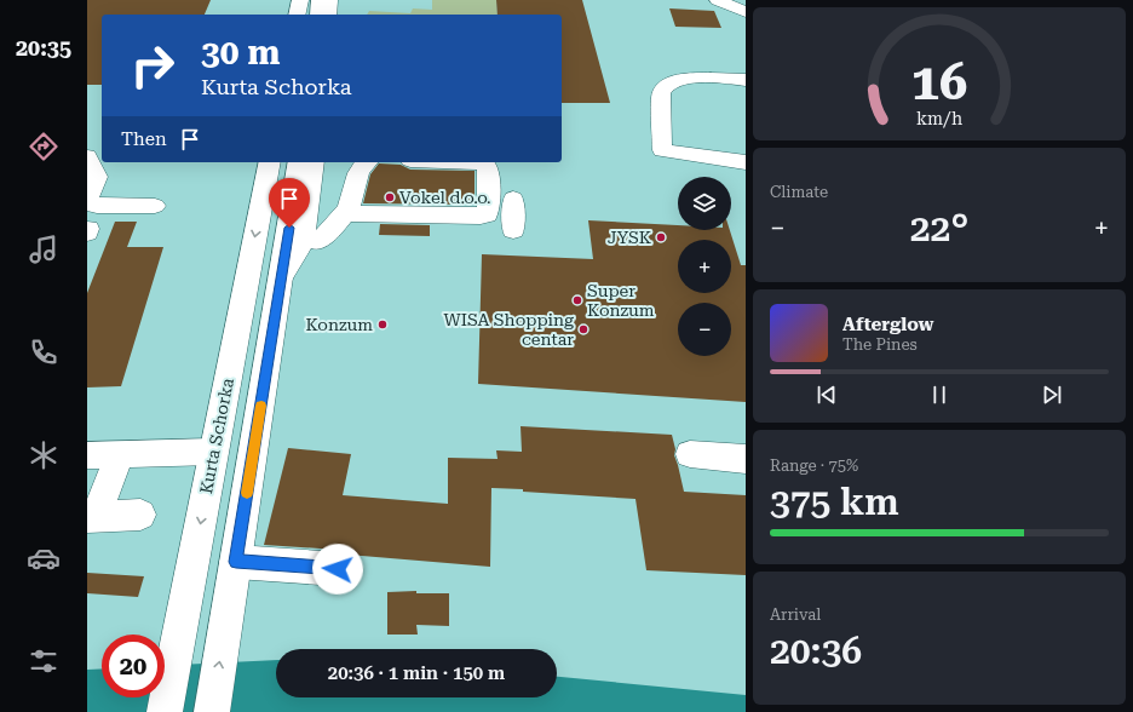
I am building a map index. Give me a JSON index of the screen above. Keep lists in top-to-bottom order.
{
  "streets": {
    "main road": ["Kurta Schorka"]
  },
  "places": [
    "Vokel d.o.o.",
    "JYSK",
    "Super Konzum",
    "Konzum",
    "WISA Shopping centar"
  ],
  "page": {
    "tabs": "20:35",
    "turn": ["30 m", "Kurta Schorka"],
    "then": "Then",
    "tile": [
      "Climate",
      ["Range · 75%", "375 km"],
      ["Arrival", "20:36"]
    ],
    "map_buttons": ["+", "−"],
    "heat": ["−", "22°", "+"],
    "song": ["Afterglow", "The Pines"],
    "limit": "20",
    "trip": "20:36 · 1 min · 150 m",
    "gauge": ["16", "km/h"]
  }
}
